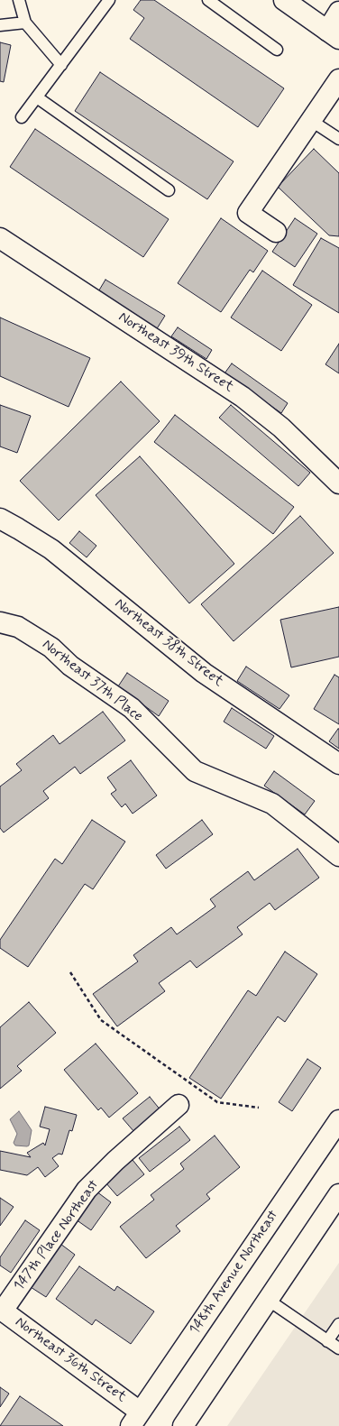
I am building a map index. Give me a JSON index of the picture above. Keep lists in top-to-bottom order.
{
  "streets": {
    "street": [
      "Northeast 39th Street",
      "Northeast 38th Street",
      "Northeast 37th Place",
      "147th Place Northeast",
      "148th Avenue Northeast",
      "Northeast 36th Street"
    ]
  },
  "crossings": [
    ["147th Place Northeast", "Northeast 36th Street"],
    ["148th Avenue Northeast", "Northeast 36th Street"]
  ]
}
